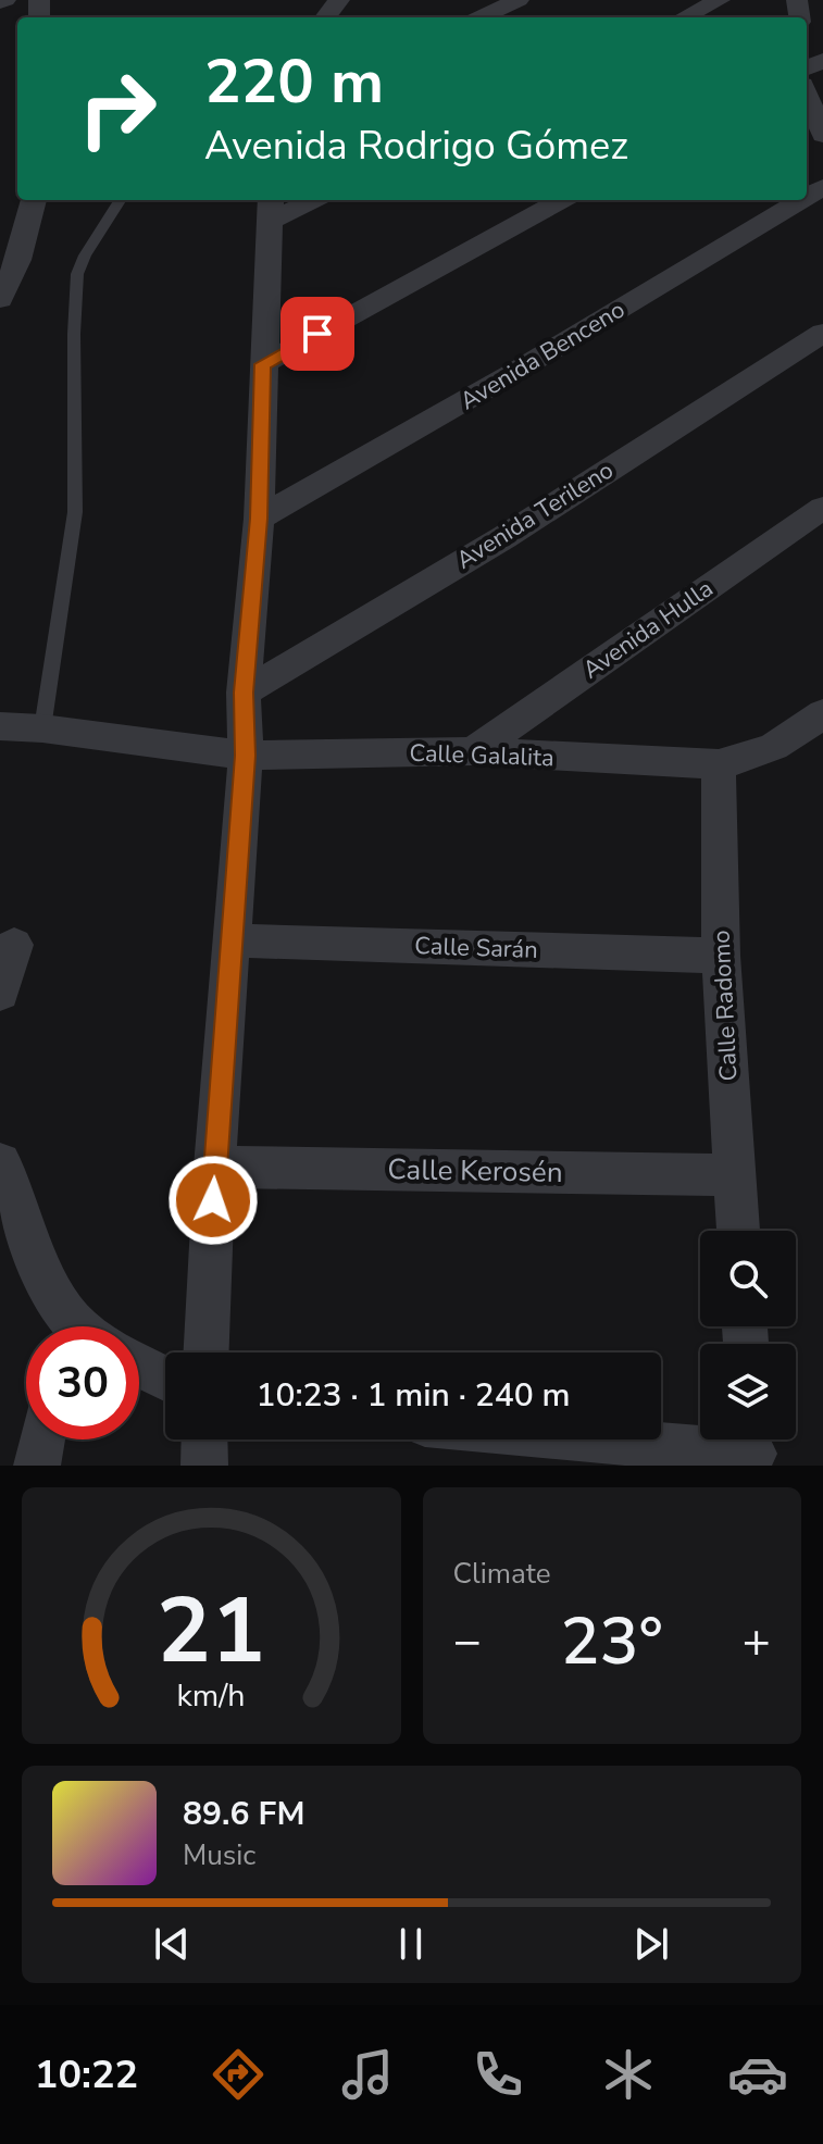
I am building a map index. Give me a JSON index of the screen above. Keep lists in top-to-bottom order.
{
  "streets": {
    "street": [
      "Avenida Benceno",
      "Avenida Terileno",
      "Avenida Hulla",
      "Calle Galalita",
      "Calle Sarán",
      "Calle Radomo",
      "Calle Kerosén"
    ]
  },
  "crossings": [
    ["Avenida Hulla", "Calle Galalita"],
    ["Calle Galalita", "Calle Radomo"],
    ["Calle Sarán", "Calle Radomo"],
    ["Calle Radomo", "Calle Kerosén"]
  ],
  "page": {
    "turn": ["220 m", "Avenida Rodrigo Gómez"],
    "limit": "30",
    "trip": "10:23 · 1 min · 240 m",
    "tile": "Climate",
    "heat": ["−", "23°", "+"],
    "song": ["89.6 FM", "Music"],
    "tabs": "10:22",
    "gauge": ["21", "km/h"]
  }
}
